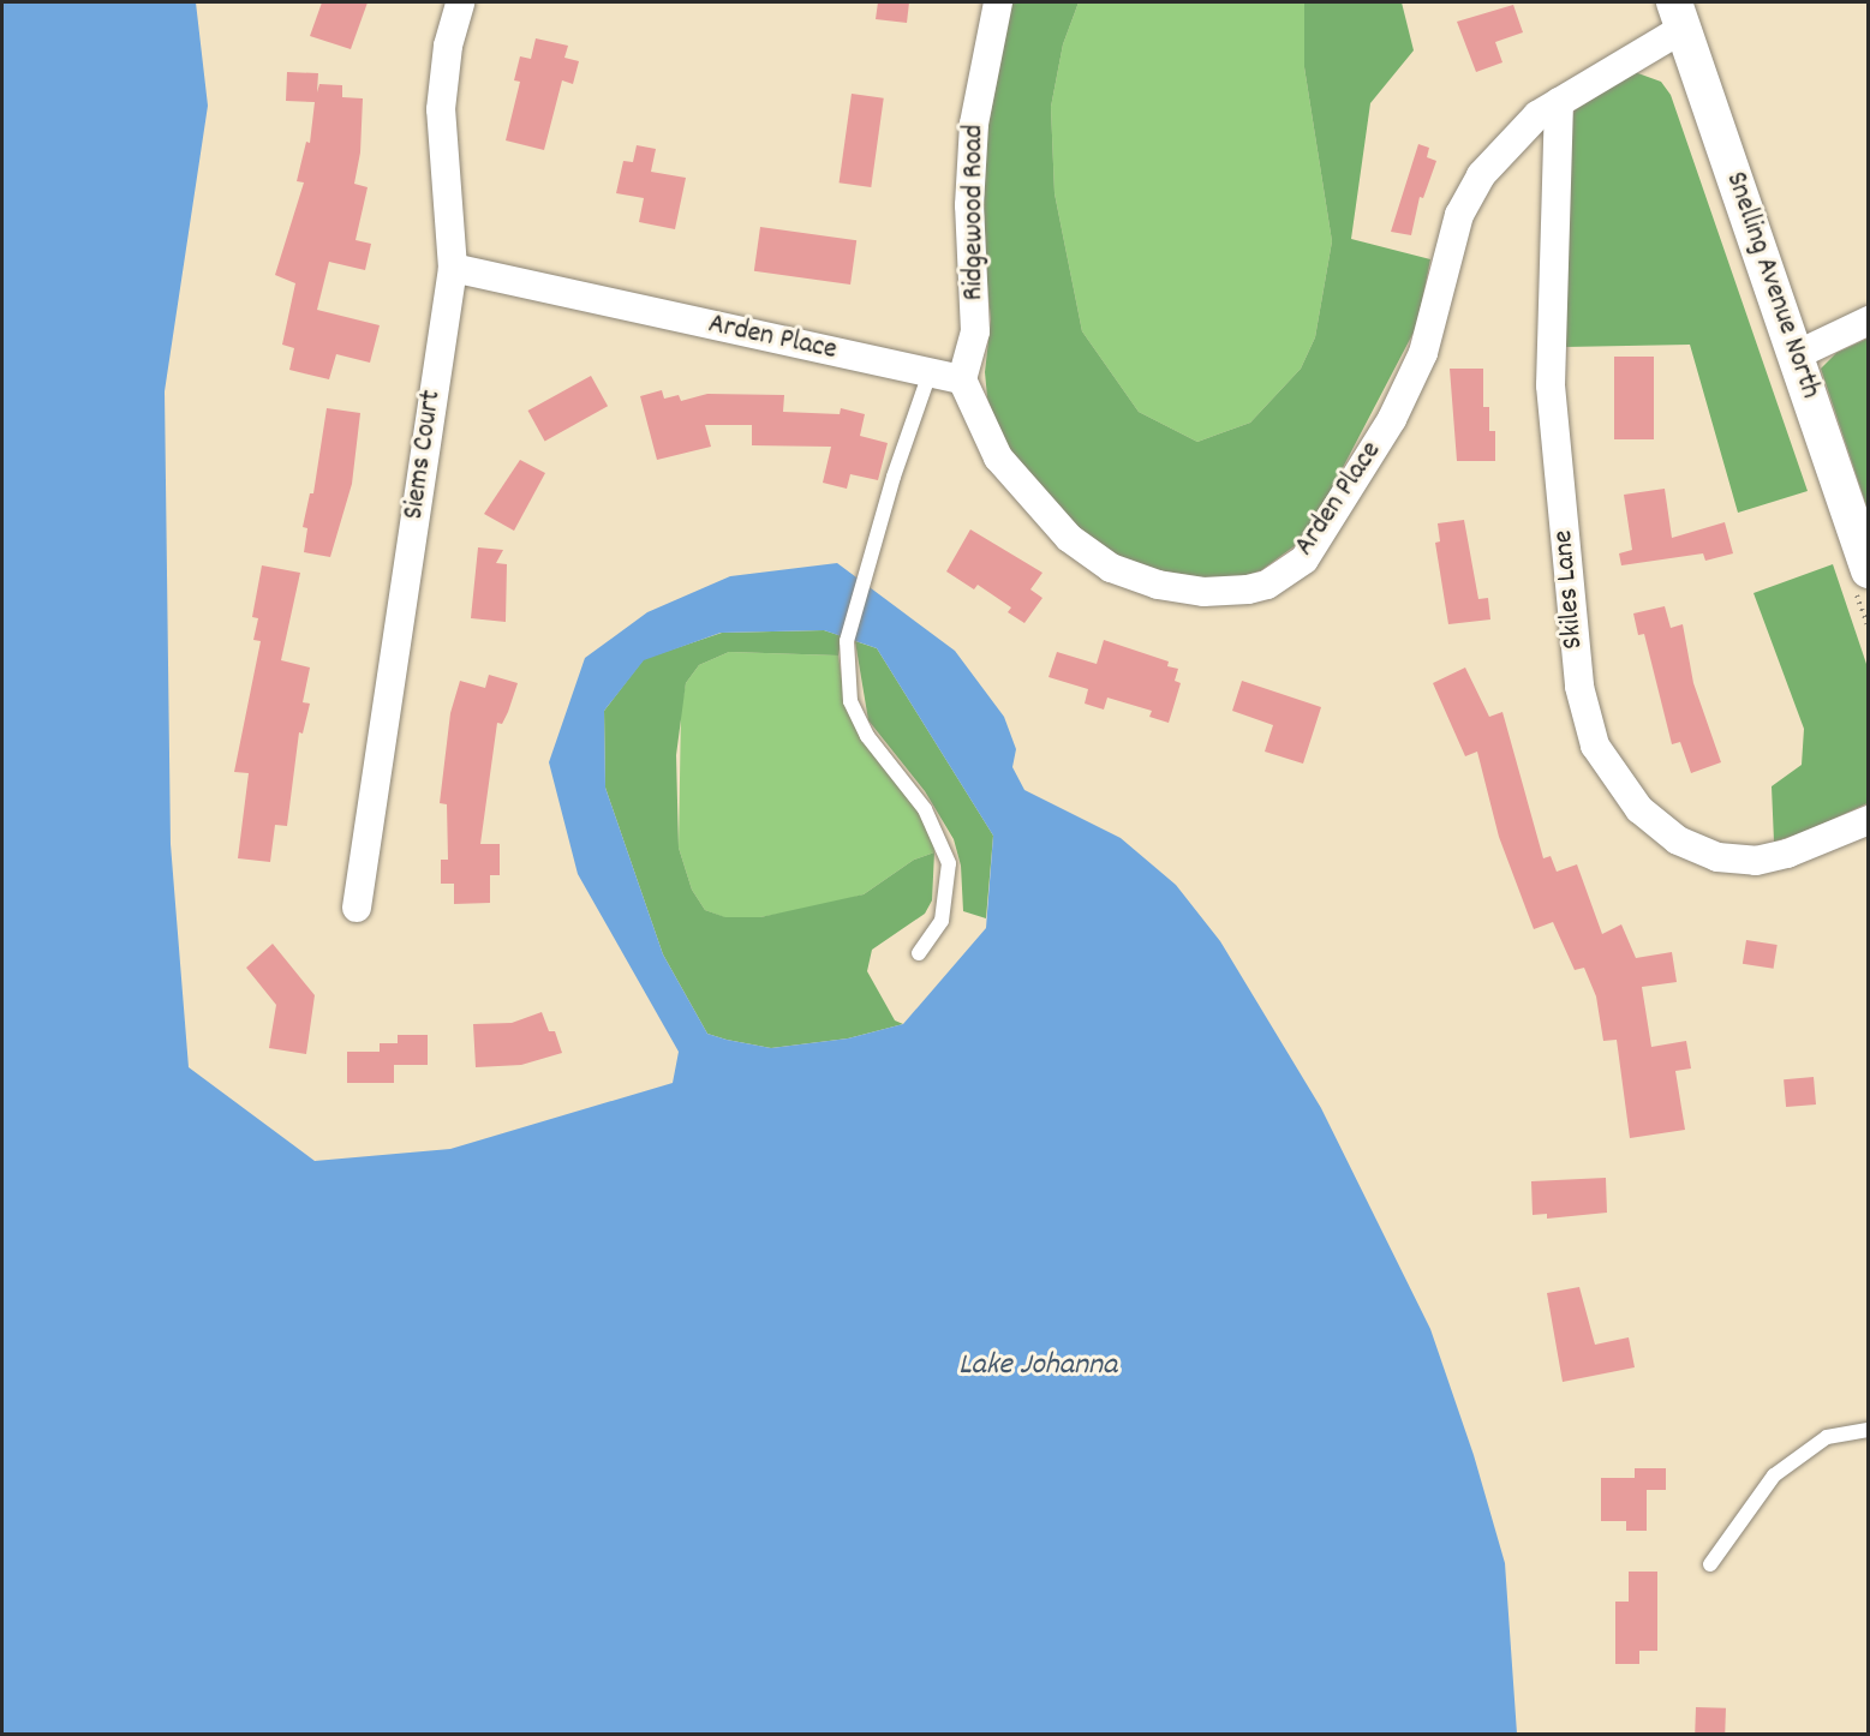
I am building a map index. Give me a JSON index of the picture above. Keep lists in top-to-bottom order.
{
  "streets": {
    "street": [
      "Ridgewood Road",
      "Snelling Avenue North",
      "Arden Place",
      "Siems Court",
      "Skiles Lane"
    ]
  },
  "crossings": [
    ["Ridgewood Road", "Arden Place"],
    ["Snelling Avenue North", "Arden Place"],
    ["Arden Place", "Siems Court"],
    ["Arden Place", "Skiles Lane"]
  ],
  "water": ["Lake Johanna"]
}
